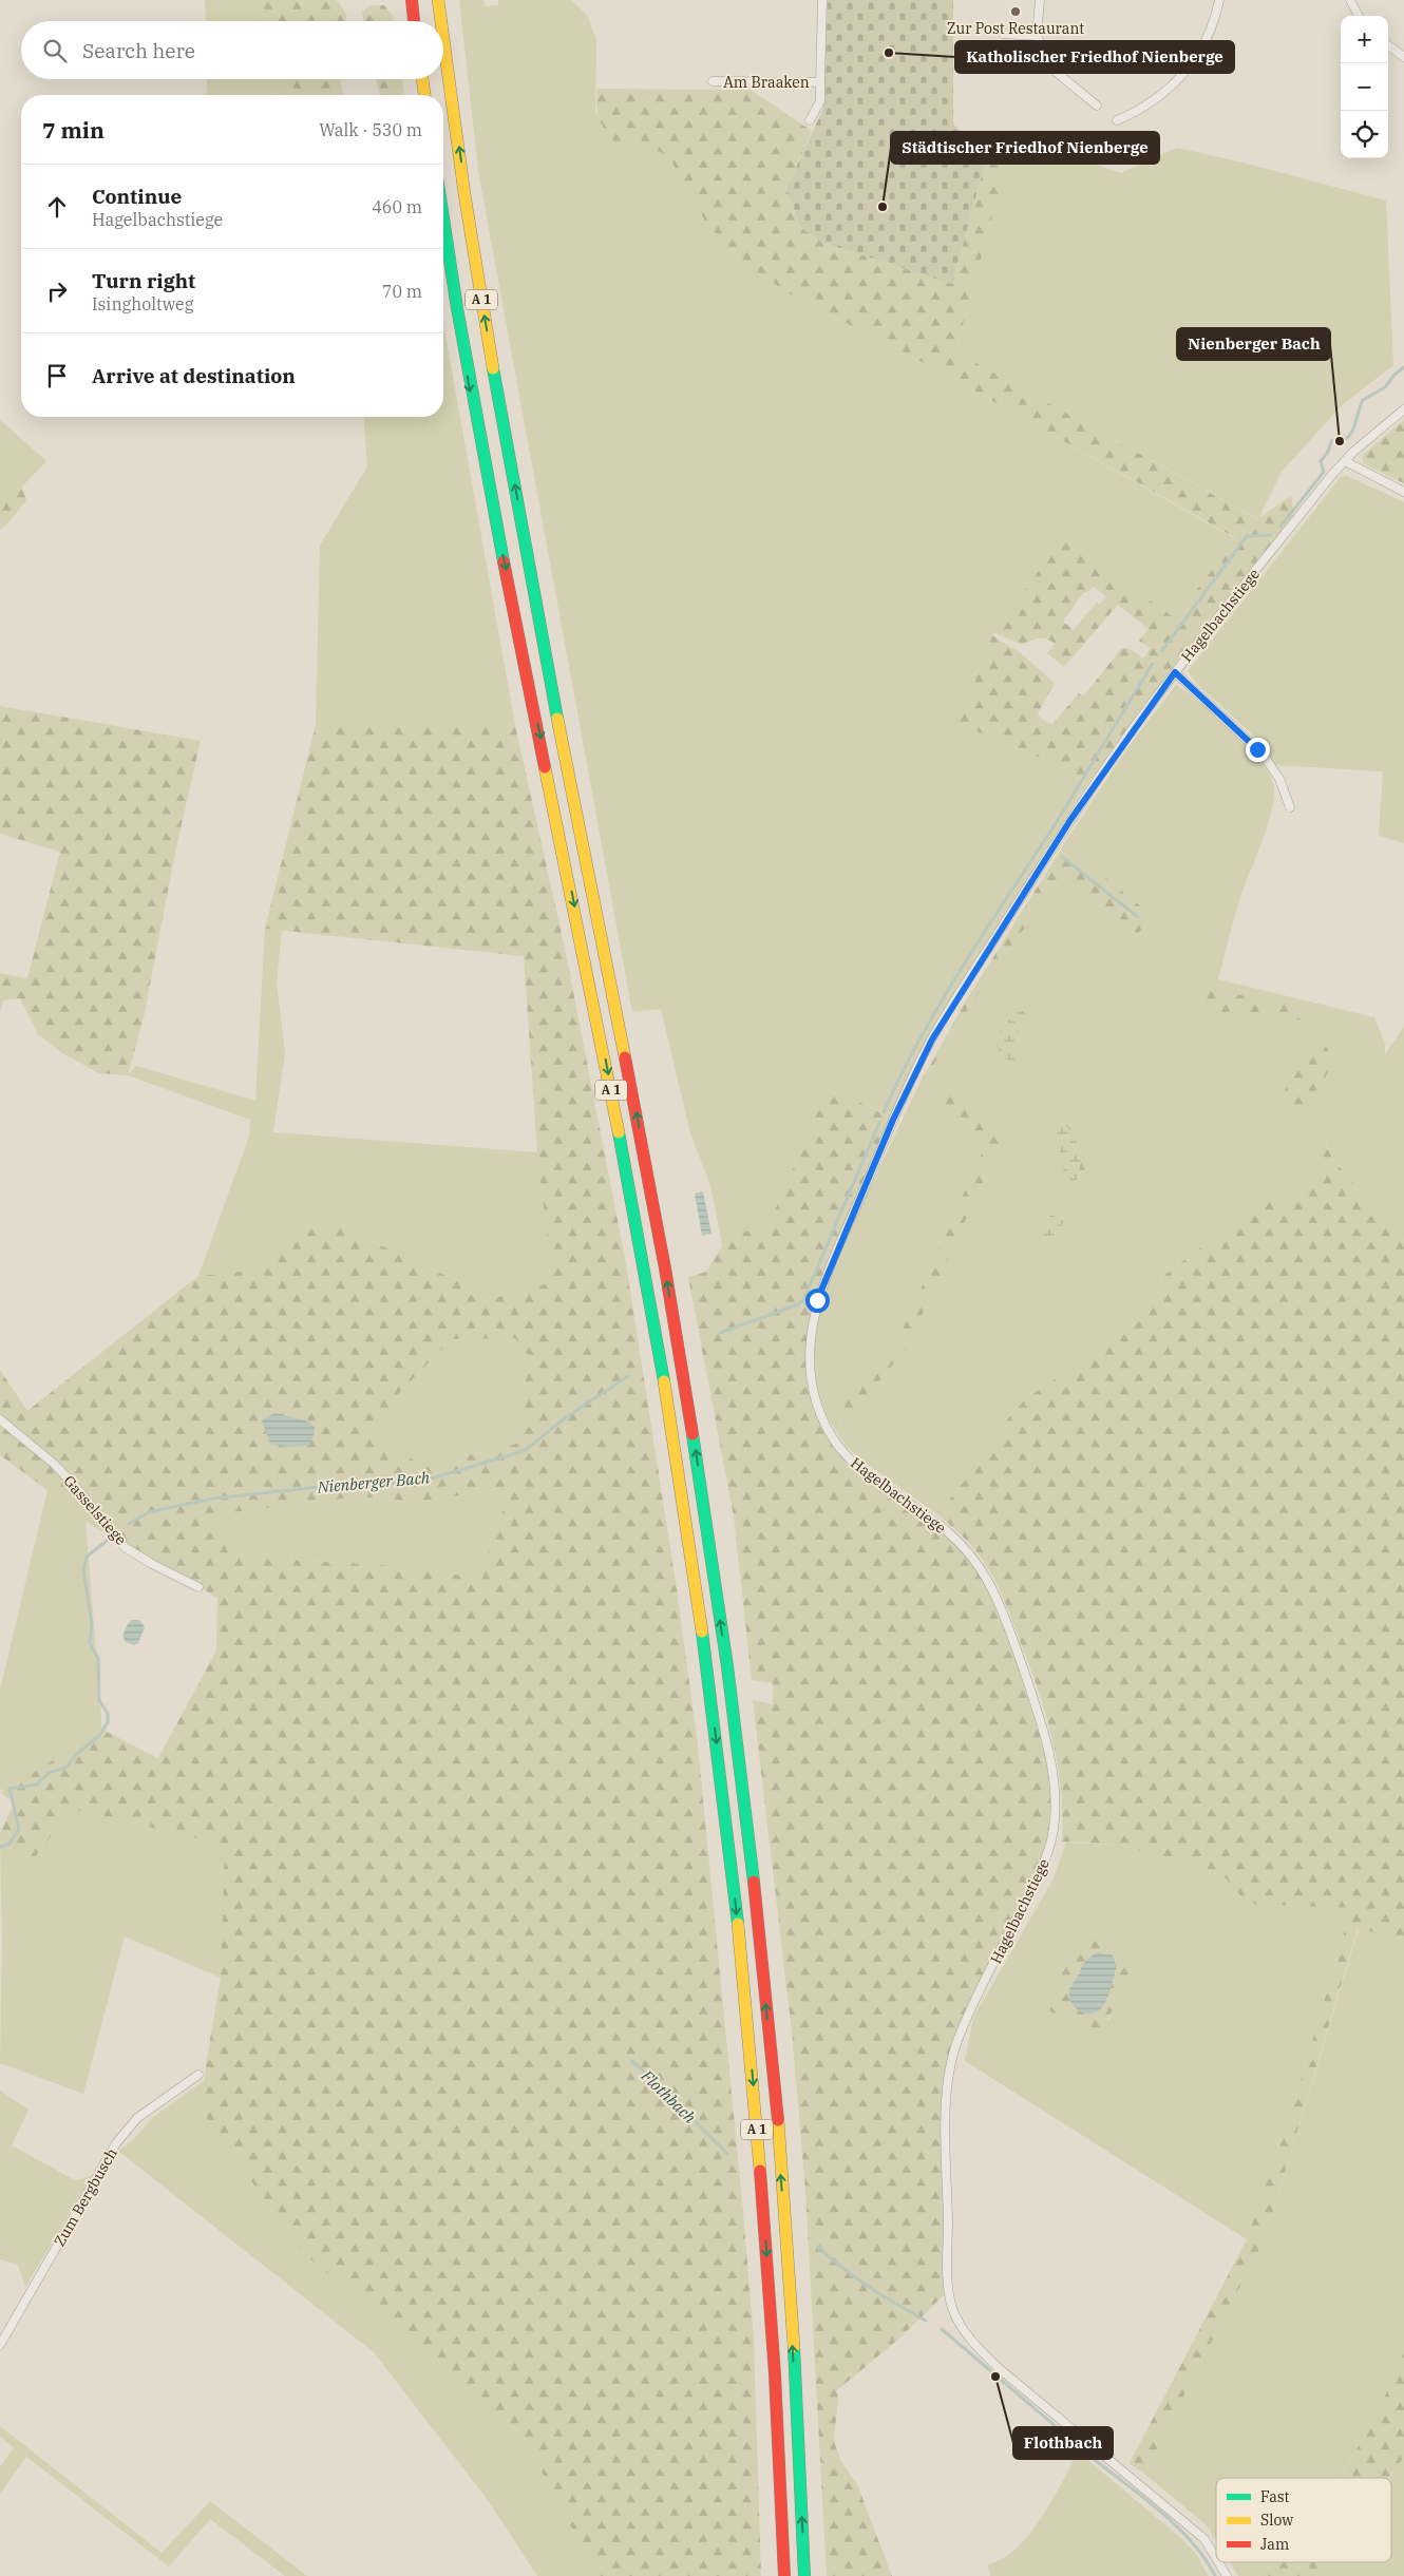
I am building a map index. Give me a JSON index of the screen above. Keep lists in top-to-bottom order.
{
  "streets": {
    "highway": ["A 1"],
    "street": [
      "Am Braaken",
      "Hagelbachstiege",
      "Gasselstiege",
      "Zum Bergbusch"
    ]
  },
  "water": ["Nienberger Bach", "Flothbach"],
  "places": [
    "Zur Post Restaurant",
    "Katholischer Friedhof Nienberge",
    "Städtischer Friedhof Nienberge",
    "Nienberger Bach",
    "Flothbach"
  ],
  "legend": ["Fast", "Slow", "Jam"],
  "page": {
    "map_buttons": ["+", "−"],
    "search": "Search here",
    "heading": ["7 min", "Walk · 530 m"],
    "list": [
      ["Continue", "Hagelbachstiege", "460 m"],
      ["Turn right", "Isingholtweg", "70 m"],
      "Arrive at destination"
    ]
  }
}
